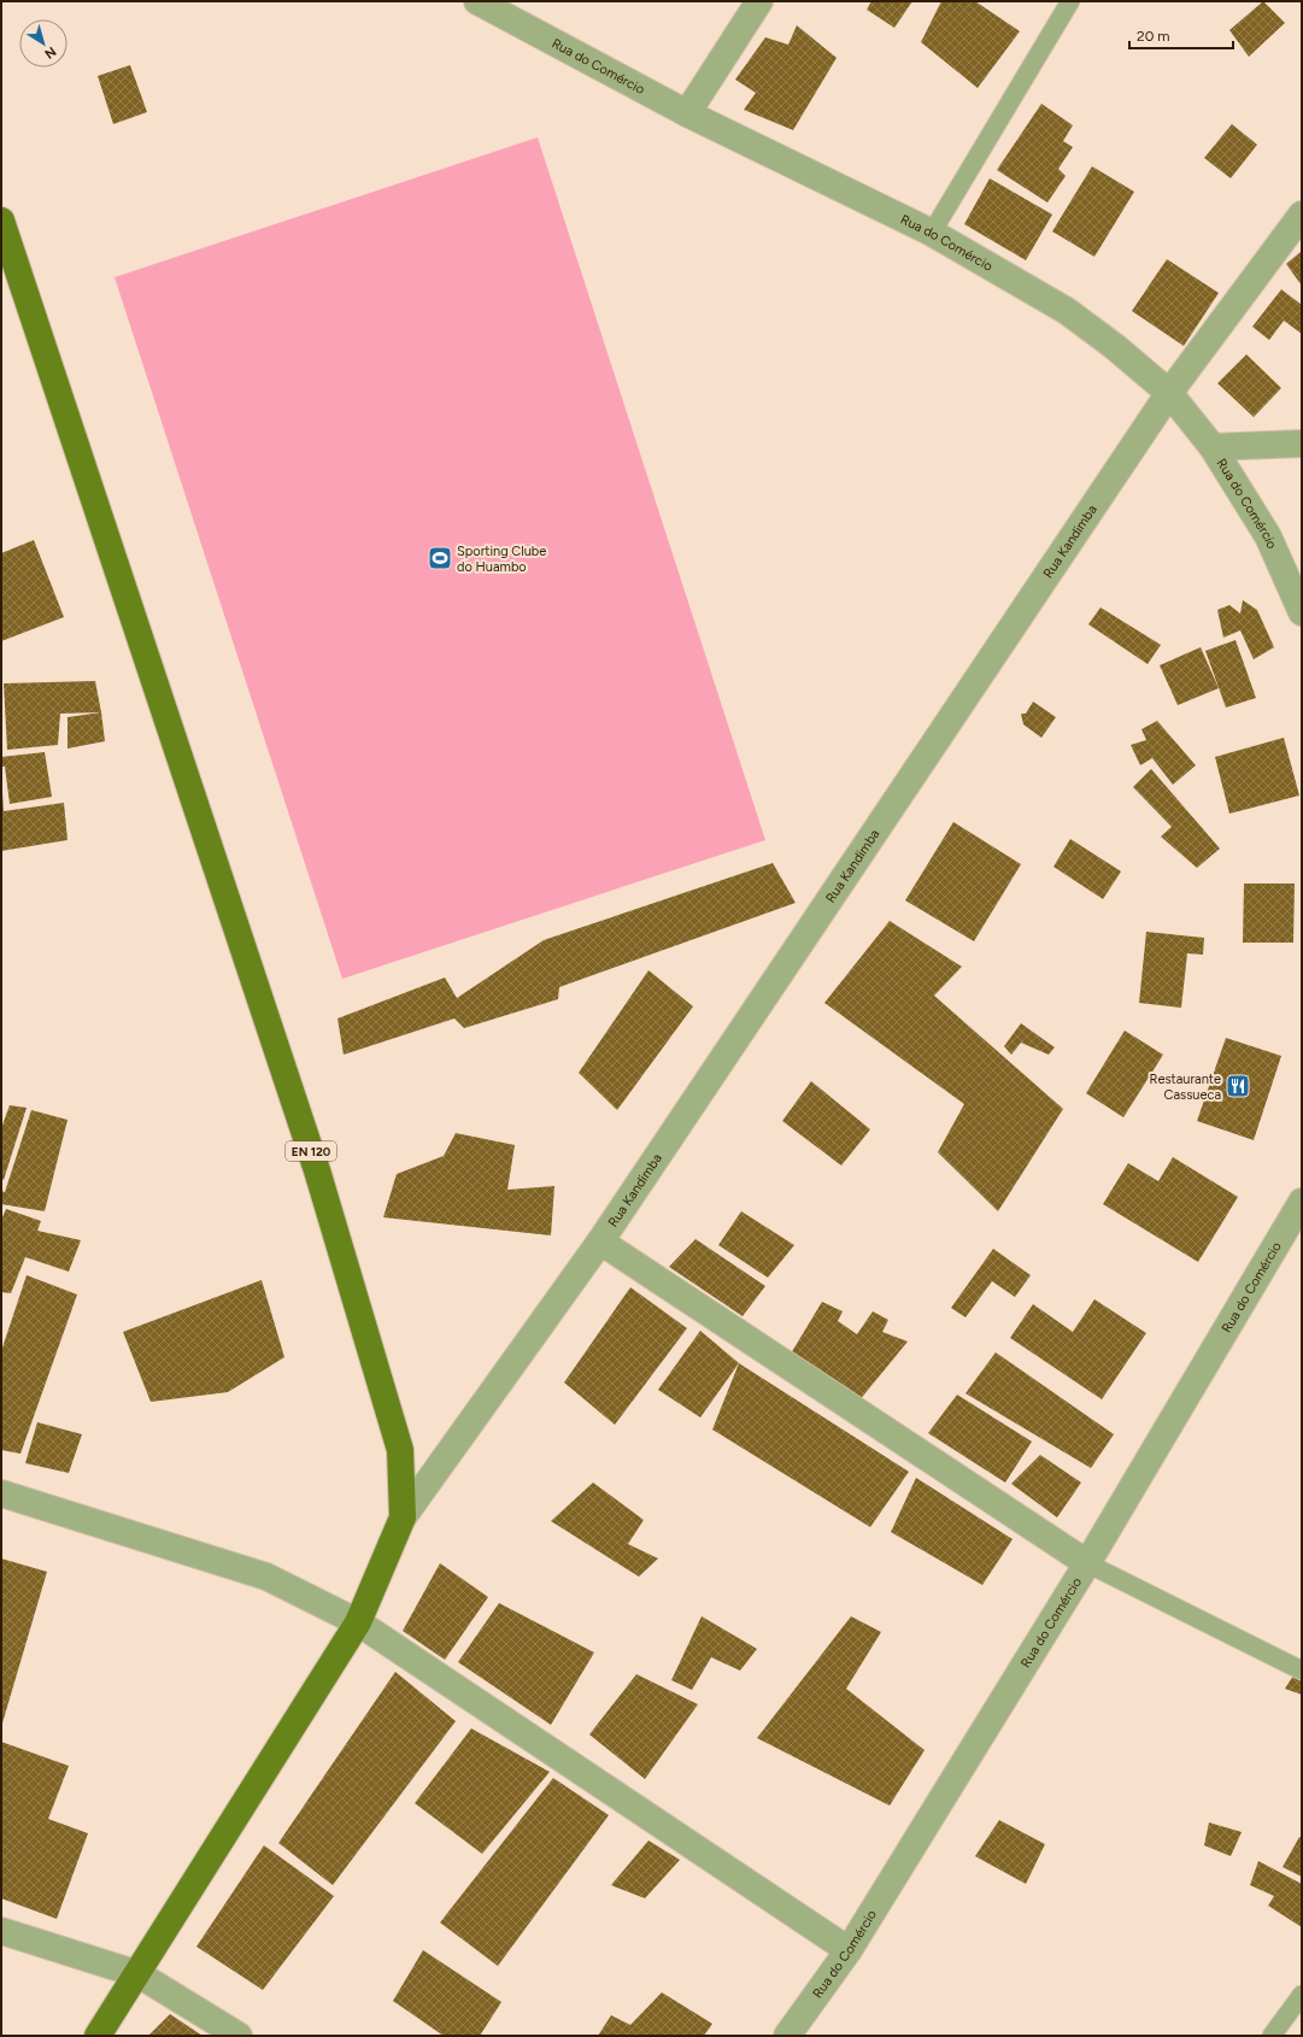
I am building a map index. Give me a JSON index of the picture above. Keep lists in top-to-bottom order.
{
  "streets": {
    "main road": ["EN 120"],
    "street": ["Rua do Comércio", "Rua Kandimba"]
  },
  "crossings": [
    ["Rua do Comércio", "Rua Kandimba"],
    ["Rua Kandimba", "EN 120"]
  ],
  "places": {
    "sports": ["Sporting Clube do Huambo"],
    "restaurant": ["Restaurante Cassueca"]
  },
  "scale_bar": "20 m",
  "north": "bottom right"
}
